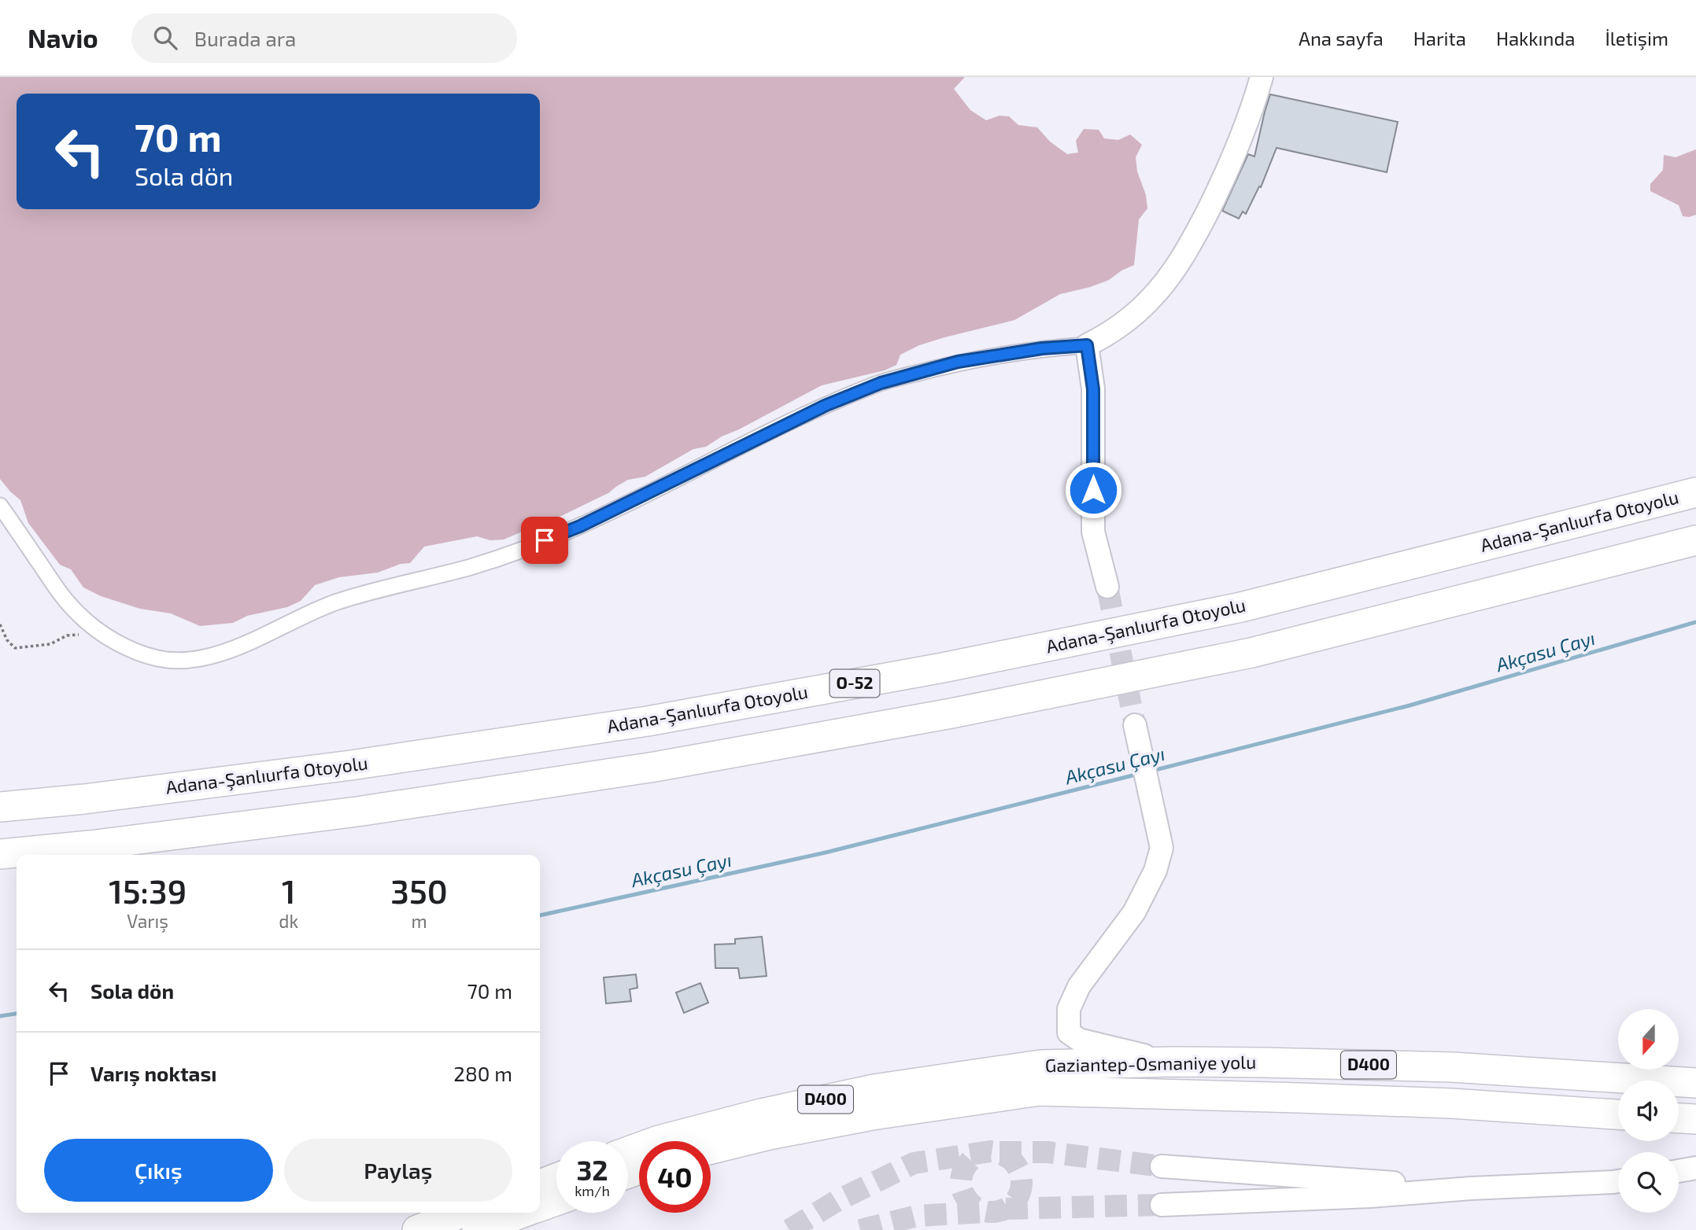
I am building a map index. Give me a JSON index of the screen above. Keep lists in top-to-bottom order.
{
  "streets": {
    "highway": [
      "Adana-Şanlıurfa Otoyolu",
      "O-52",
      "Gaziantep-Osmaniye yolu",
      "D400"
    ]
  },
  "water": ["Akçasu Çayı"],
  "north": "bottom",
  "page": {
    "header": "Navio",
    "search": "Burada ara",
    "nav": [
      "Ana sayfa",
      "Harita",
      "Hakkında",
      "İletişim"
    ],
    "turn": ["70 m", "Sola dön"],
    "eta": [
      "15:39",
      "Varış",
      "1",
      "dk",
      "350",
      "m"
    ],
    "list": [
      {
        "name": "Sola dön",
        "value": "70 m"
      },
      {
        "name": "Varış noktası",
        "value": "280 m"
      }
    ],
    "buttons": ["Çıkış", "Paylaş"],
    "speed": "32 km/h",
    "limit": "40"
  }
}
